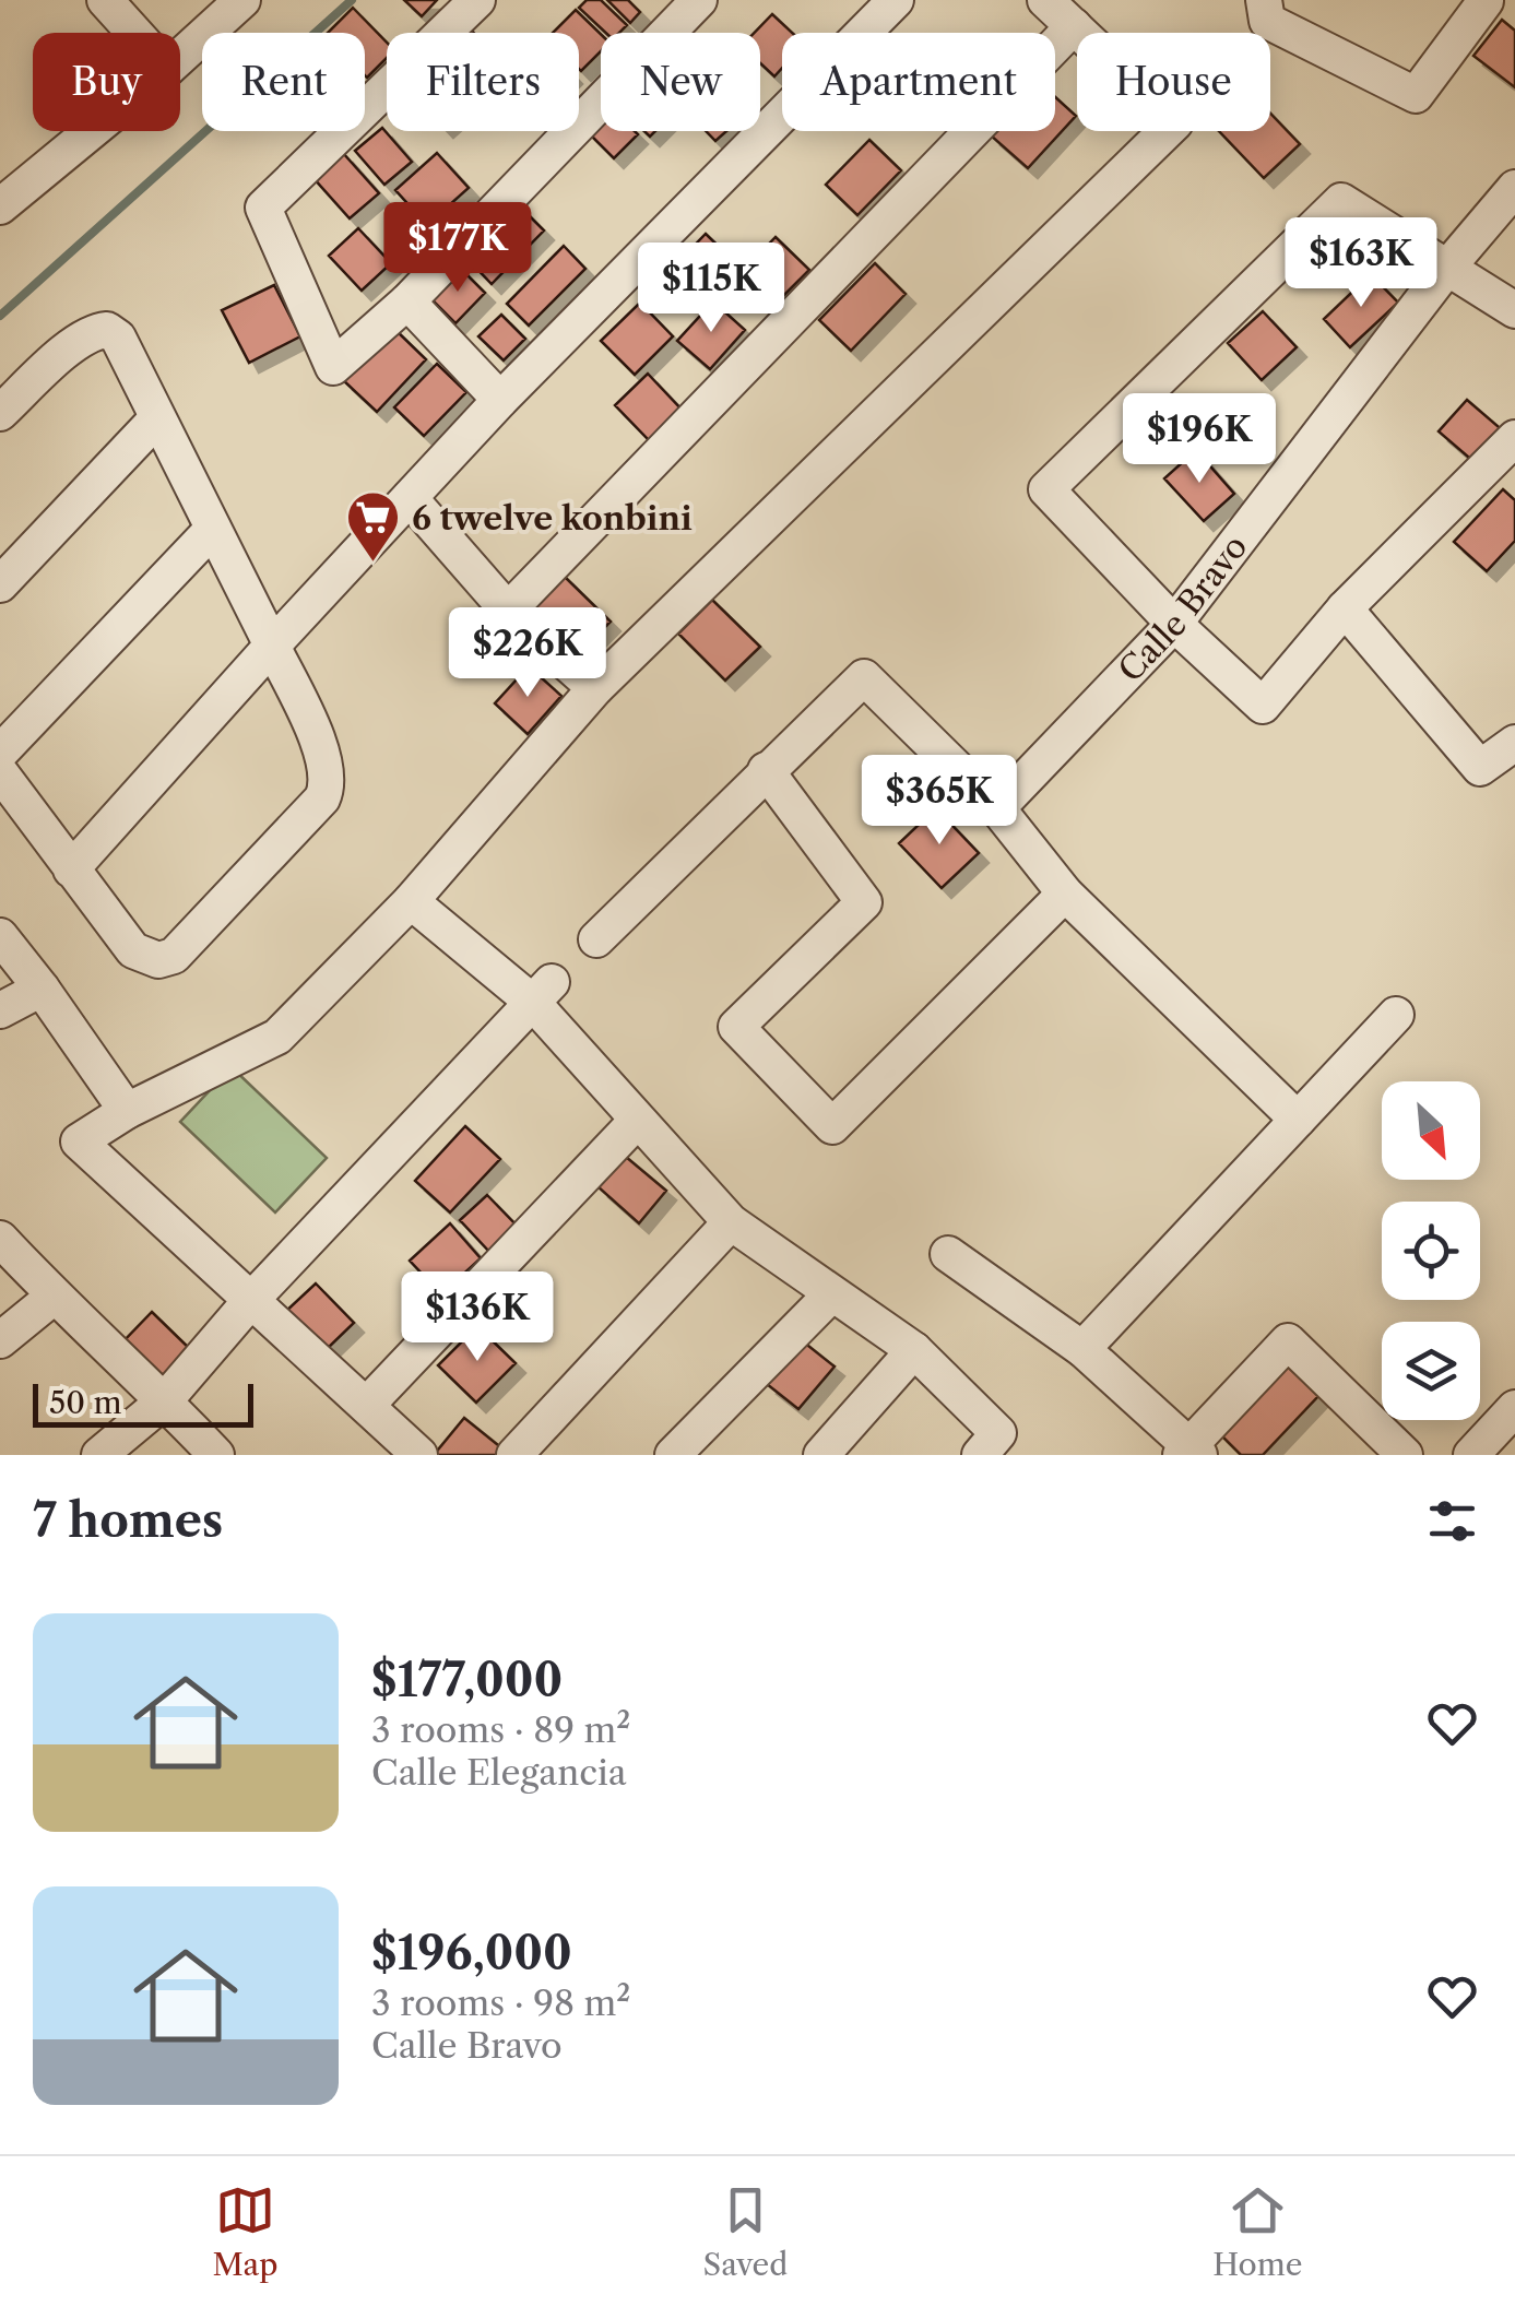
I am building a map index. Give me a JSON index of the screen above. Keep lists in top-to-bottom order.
{
  "streets": {
    "street": ["Calle Bravo"]
  },
  "places": {
    "supermarket": ["6 twelve konbini"]
  },
  "scale_bar": "50 m",
  "north": "bottom right",
  "page": {
    "chip": [
      "Buy",
      "Rent",
      "Filters",
      "New",
      "Apartment",
      "House"
    ],
    "price": [
      "$177K",
      "$163K",
      "$115K",
      "$196K",
      "$226K",
      "$365K",
      "$136K"
    ],
    "scale": "50 m",
    "heading": "7 homes",
    "list": [
      {
        "name": "$177,000",
        "note": "3 rooms · 89 m² · Calle Elegancia"
      },
      {
        "name": "$196,000",
        "note": "3 rooms · 98 m² · Calle Bravo"
      }
    ],
    "tabs": ["Map", "Saved", "Home"]
  }
}
